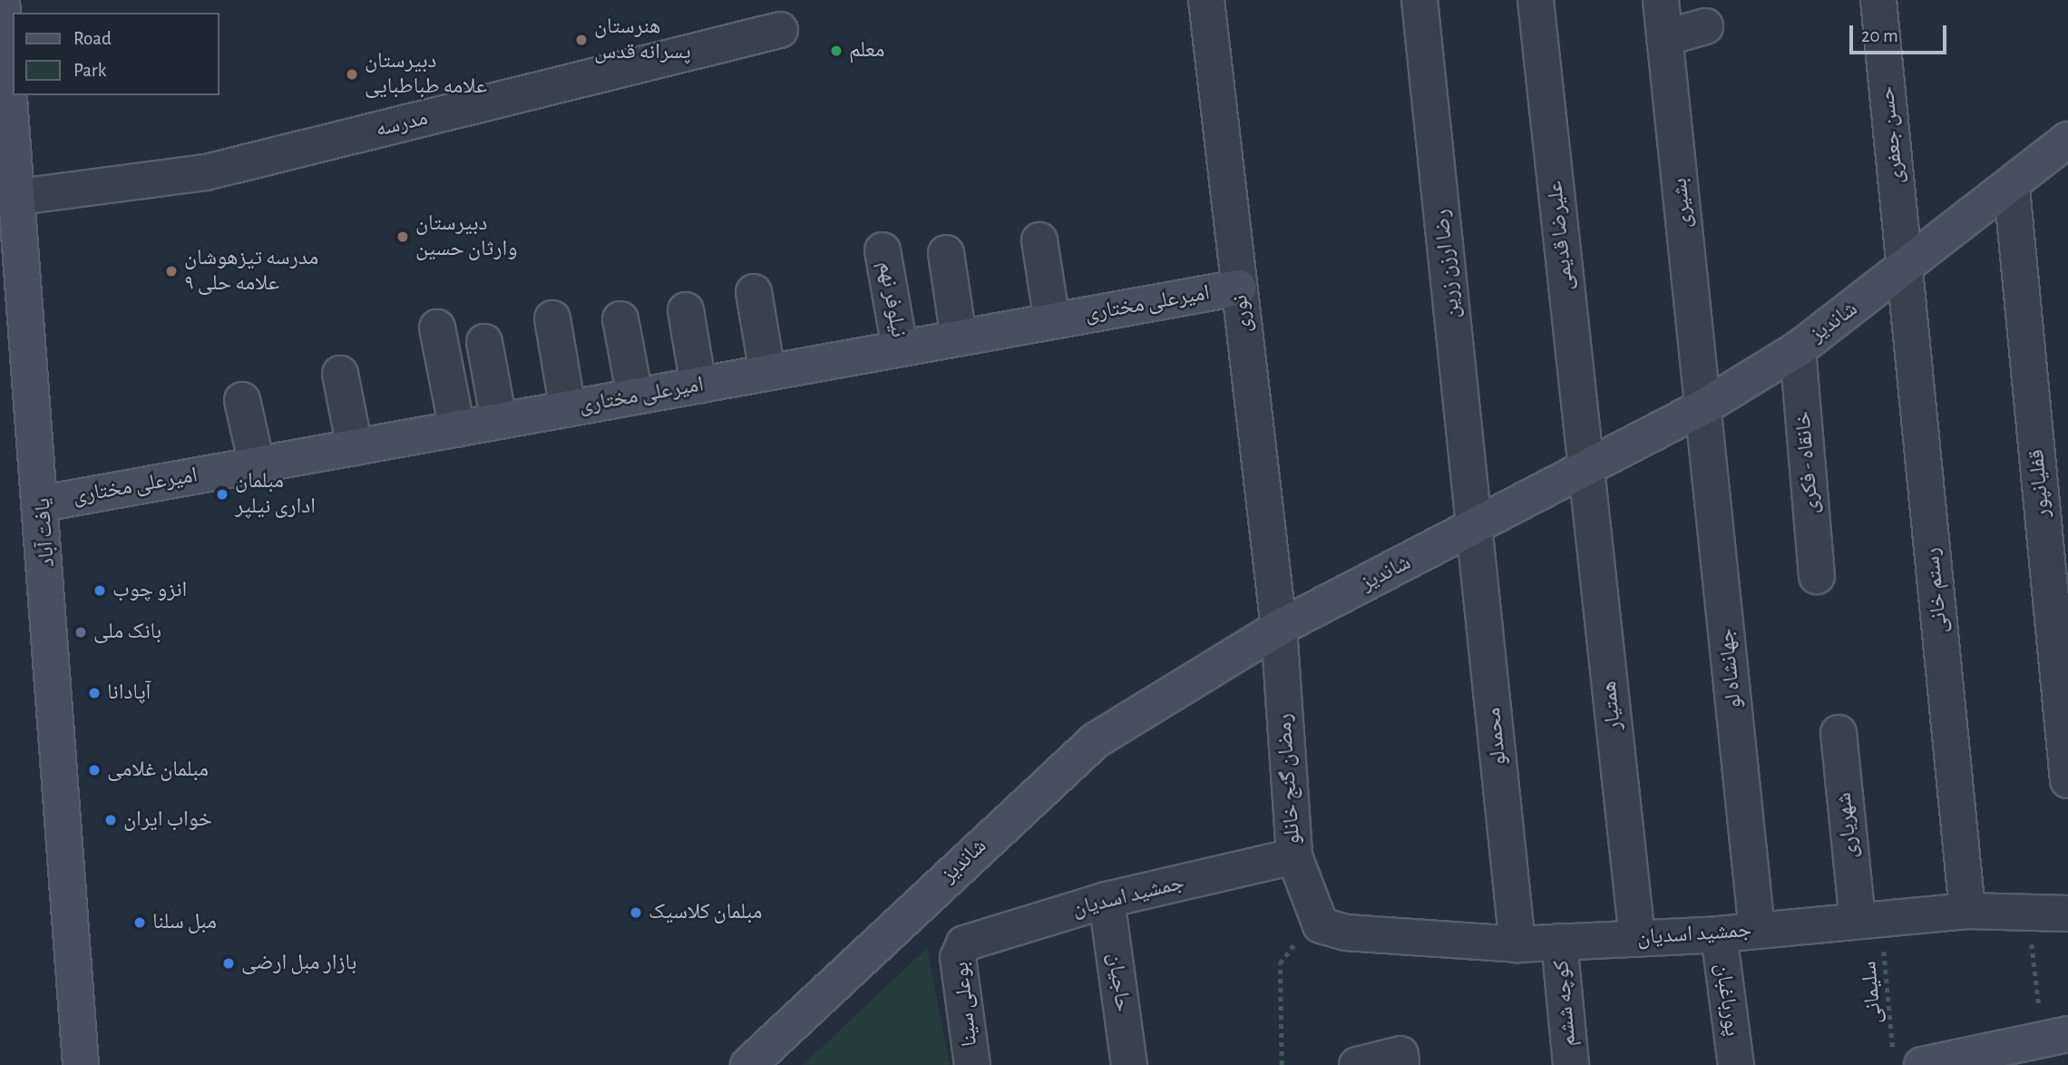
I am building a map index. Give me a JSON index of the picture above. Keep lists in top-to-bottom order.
{
  "streets": {
    "street": [
      "مدرسه",
      "حسن جعفری",
      "بشیری",
      "علیرضا قدیمی",
      "رضا ارزن زرین",
      "نیلوفر نهم",
      "امیرعلی مختاری",
      "نوری",
      "شاندیز",
      "خانقاه - فکری",
      "قفلیانپور",
      "یافت آباد",
      "رستم خانی",
      "جهانشاه لو",
      "همتیار",
      "محمدلو",
      "رمضان گنج خانلو",
      "شهریاری",
      "جمشید اسدیان",
      "حاجیان",
      "پورباغبان",
      "کوچه ششم",
      "بوعلی سینا"
    ],
    "path": ["سلیمانی"]
  },
  "crossings": [
    ["مدرسه", "یافت آباد"],
    ["حسن جعفری", "شاندیز"],
    ["حسن جعفری", "رستم خانی"],
    ["بشیری", "شاندیز"],
    ["بشیری", "جهانشاه لو"],
    ["علیرضا قدیمی", "شاندیز"],
    ["علیرضا قدیمی", "همتیار"],
    ["رضا ارزن زرین", "شاندیز"],
    ["رضا ارزن زرین", "محمدلو"],
    ["نیلوفر نهم", "امیرعلی مختاری"],
    ["امیرعلی مختاری", "نوری"],
    ["امیرعلی مختاری", "یافت آباد"],
    ["نوری", "شاندیز"],
    ["نوری", "رمضان گنج خانلو"],
    ["شاندیز", "خانقاه - فکری"],
    ["شاندیز", "قفلیانپور"],
    ["شاندیز", "رستم خانی"],
    ["شاندیز", "جهانشاه لو"],
    ["شاندیز", "همتیار"],
    ["شاندیز", "محمدلو"],
    ["شاندیز", "رمضان گنج خانلو"],
    ["رستم خانی", "جمشید اسدیان"],
    ["جهانشاه لو", "جمشید اسدیان"],
    ["همتیار", "جمشید اسدیان"],
    ["محمدلو", "جمشید اسدیان"],
    ["رمضان گنج خانلو", "جمشید اسدیان"],
    ["شهریاری", "جمشید اسدیان"],
    ["شهریاری", "سلیمانی"],
    ["جمشید اسدیان", "حاجیان"],
    ["جمشید اسدیان", "سلیمانی"],
    ["جمشید اسدیان", "پورباغبان"],
    ["جمشید اسدیان", "کوچه ششم"],
    ["جمشید اسدیان", "بوعلی سینا"]
  ],
  "places": [
    "هنرستان پسرانه قدس",
    "معلم",
    "دبیرستان علامه طباطبایی",
    "دبیرستان وارثان حسین",
    "مدرسه تیزهوشان علامه حلی ۹",
    "مبلمان اداری نیلپر",
    "انزو چوب",
    "بانک ملی",
    "آپادانا",
    "مبلمان غلامی",
    "خواب ایران",
    "مبلمان کلاسیک",
    "مبل سلنا",
    "بازار مبل ارضی"
  ],
  "legend": ["Road", "Park"],
  "scale_bar": "20 m"
}
